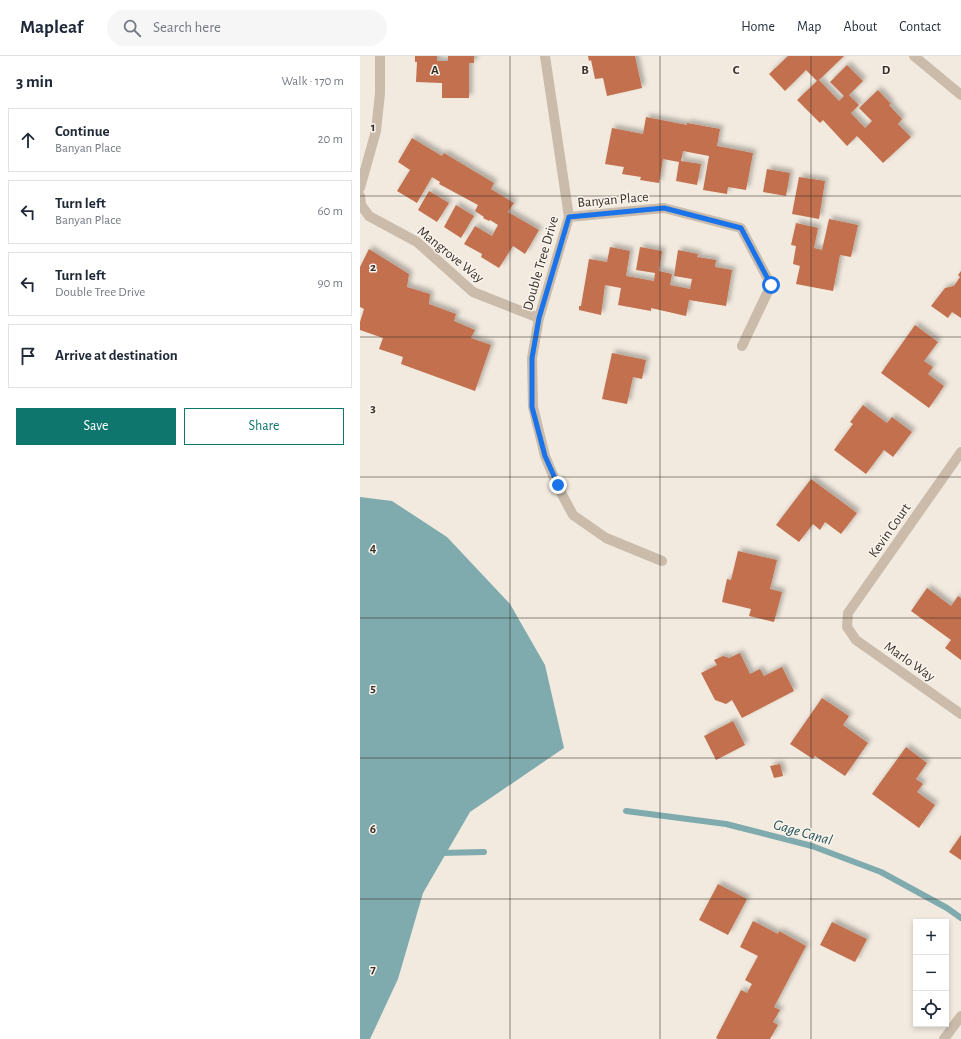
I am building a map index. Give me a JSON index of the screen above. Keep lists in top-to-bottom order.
{
  "streets": {
    "street": [
      "Banyan Place",
      "Mangrove Way",
      "Double Tree Drive",
      "Kevin Court",
      "Marlo Way"
    ]
  },
  "crossings": [
    ["Banyan Place", "Double Tree Drive"],
    ["Mangrove Way", "Double Tree Drive"],
    ["Kevin Court", "Marlo Way"]
  ],
  "water": ["Gage Canal"],
  "page": {
    "header": "Mapleaf",
    "search": "Search here",
    "nav": [
      "Home",
      "Map",
      "About",
      "Contact"
    ],
    "heading": ["3 min", "Walk · 170 m"],
    "list": [
      ["Continue", "Banyan Place", "20 m"],
      ["Turn left", "Banyan Place", "60 m"],
      ["Turn left", "Double Tree Drive", "90 m"],
      "Arrive at destination"
    ],
    "buttons": ["Save", "Share"],
    "map_buttons": ["+", "−"]
  },
  "grid": {
    "columns": [
      "A",
      "B",
      "C",
      "D"
    ],
    "rows": [
      "1",
      "2",
      "3",
      "4",
      "5",
      "6",
      "7"
    ]
  }
}
